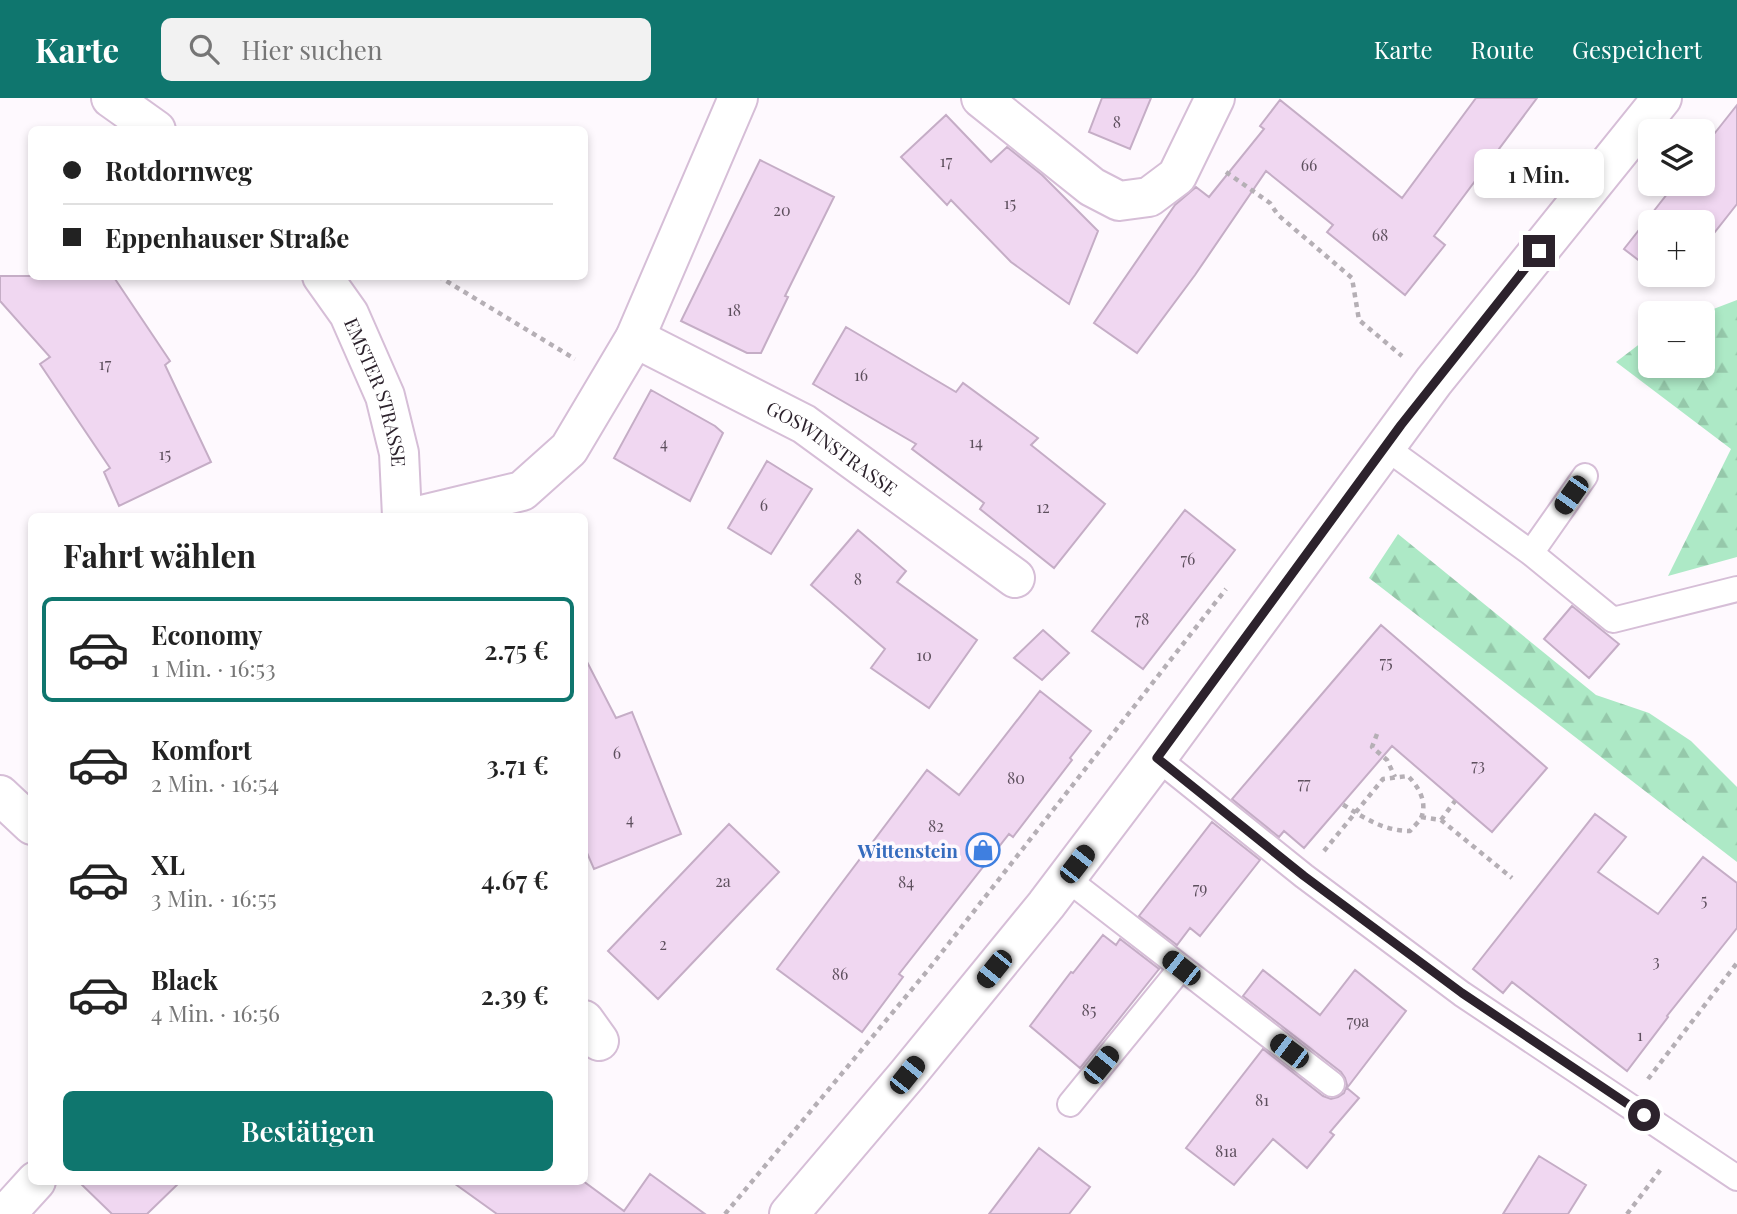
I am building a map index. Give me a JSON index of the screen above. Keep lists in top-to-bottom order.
{
  "streets": {
    "street": ["EMSTER STRASSE", "GOSWINSTRASSE"]
  },
  "places": {
    "shop": ["Wittenstein"]
  },
  "house_numbers": [
    "8",
    "17",
    "66",
    "15",
    "20",
    "68",
    "18",
    "17",
    "16",
    "14",
    "4",
    "15",
    "6",
    "12",
    "76",
    "8",
    "78",
    "10",
    "75",
    "6",
    "73",
    "80",
    "77",
    "4",
    "82",
    "2a",
    "84",
    "79",
    "5",
    "2",
    "3",
    "86",
    "85",
    "79a",
    "1",
    "81",
    "81a"
  ],
  "page": {
    "header": "Karte",
    "search": "Hier suchen",
    "nav": ["Karte", "Route", "Gespeichert"],
    "map_buttons": ["+", "−"],
    "banner": ["Rotdornweg", "Eppenhauser Straße"],
    "bubble": "1 Min.",
    "heading": "Fahrt wählen",
    "list": [
      {
        "name": "Economy",
        "note": "1 Min. · 16:53",
        "value": "2.75 €"
      },
      {
        "name": "Komfort",
        "note": "2 Min. · 16:54",
        "value": "3.71 €"
      },
      {
        "name": "XL",
        "note": "3 Min. · 16:55",
        "value": "4.67 €"
      },
      {
        "name": "Black",
        "note": "4 Min. · 16:56",
        "value": "2.39 €"
      }
    ],
    "buttons": "Bestätigen"
  }
}
